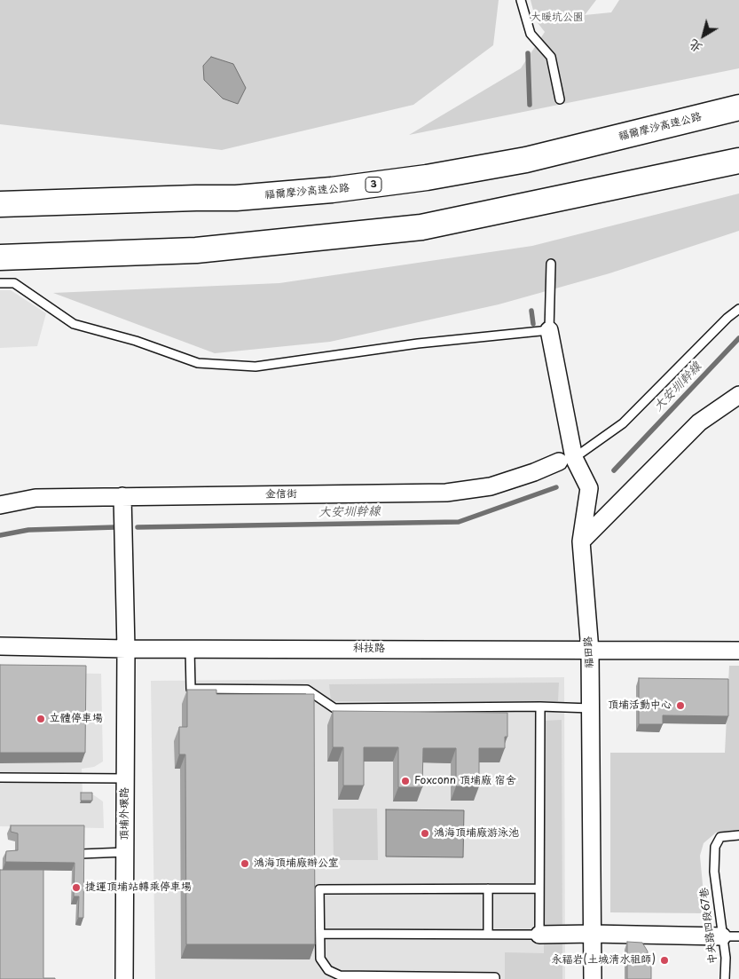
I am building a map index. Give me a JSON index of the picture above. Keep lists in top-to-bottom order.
{
  "streets": {
    "highway": ["福爾摩沙高速公路", "3"],
    "street": [
      "金信街",
      "科技路",
      "福田路",
      "頂埔外環路"
    ],
    "lane": ["中央路四段67巷"]
  },
  "crossings": [
    ["金信街", "頂埔外環路"],
    ["科技路", "福田路"],
    ["科技路", "頂埔外環路"]
  ],
  "water": ["大安圳幹線"],
  "parks": ["大暖坑公園"],
  "places": [
    "頂埔活動中心",
    "立體停車場",
    "Foxconn 頂埔廠 宿舍",
    "鴻海頂埔廠游泳池",
    "鴻海頂埔廠辦公室",
    "捷運頂埔站轉乘停車場",
    "永福岩(土城清水祖師)"
  ],
  "north": "bottom left"
}
